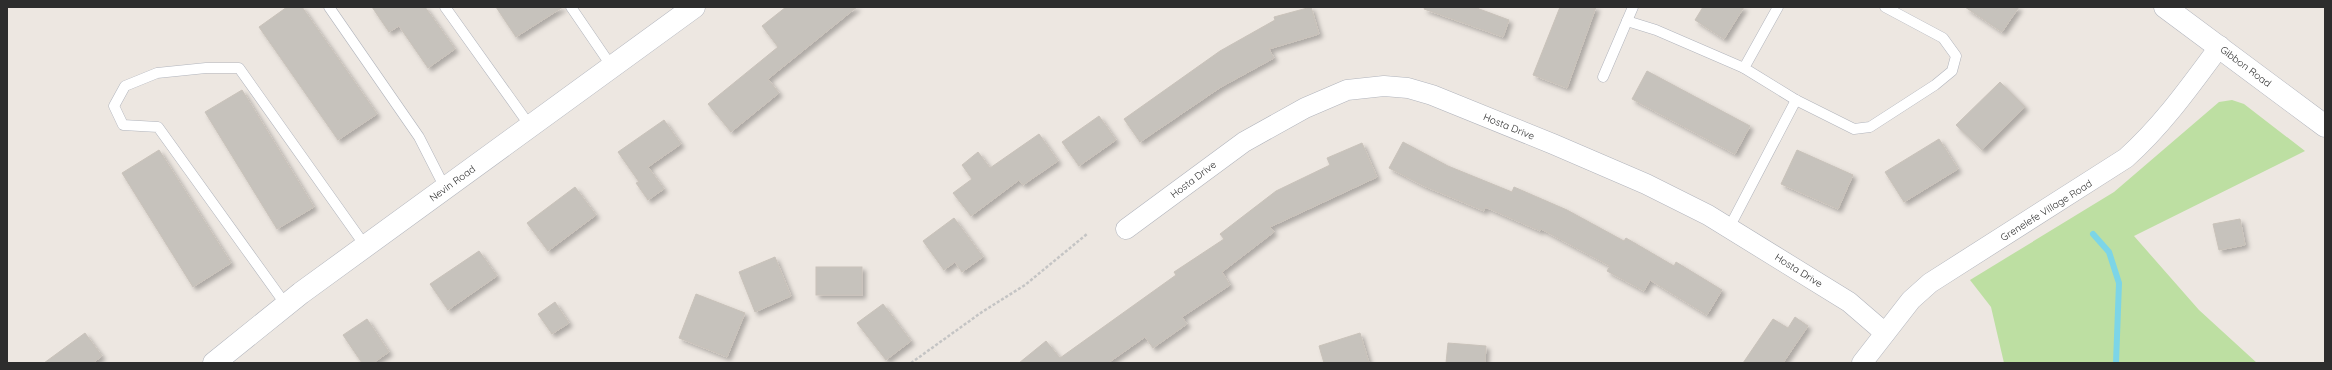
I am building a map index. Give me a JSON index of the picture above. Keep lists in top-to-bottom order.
{
  "streets": {
    "main road": ["Gibbon Road", "Nevin Road"],
    "street": ["Hosta Drive", "Grenelefe Village Road"]
  },
  "crossings": [
    ["Gibbon Road", "Grenelefe Village Road"],
    ["Hosta Drive", "Grenelefe Village Road"]
  ]
}
